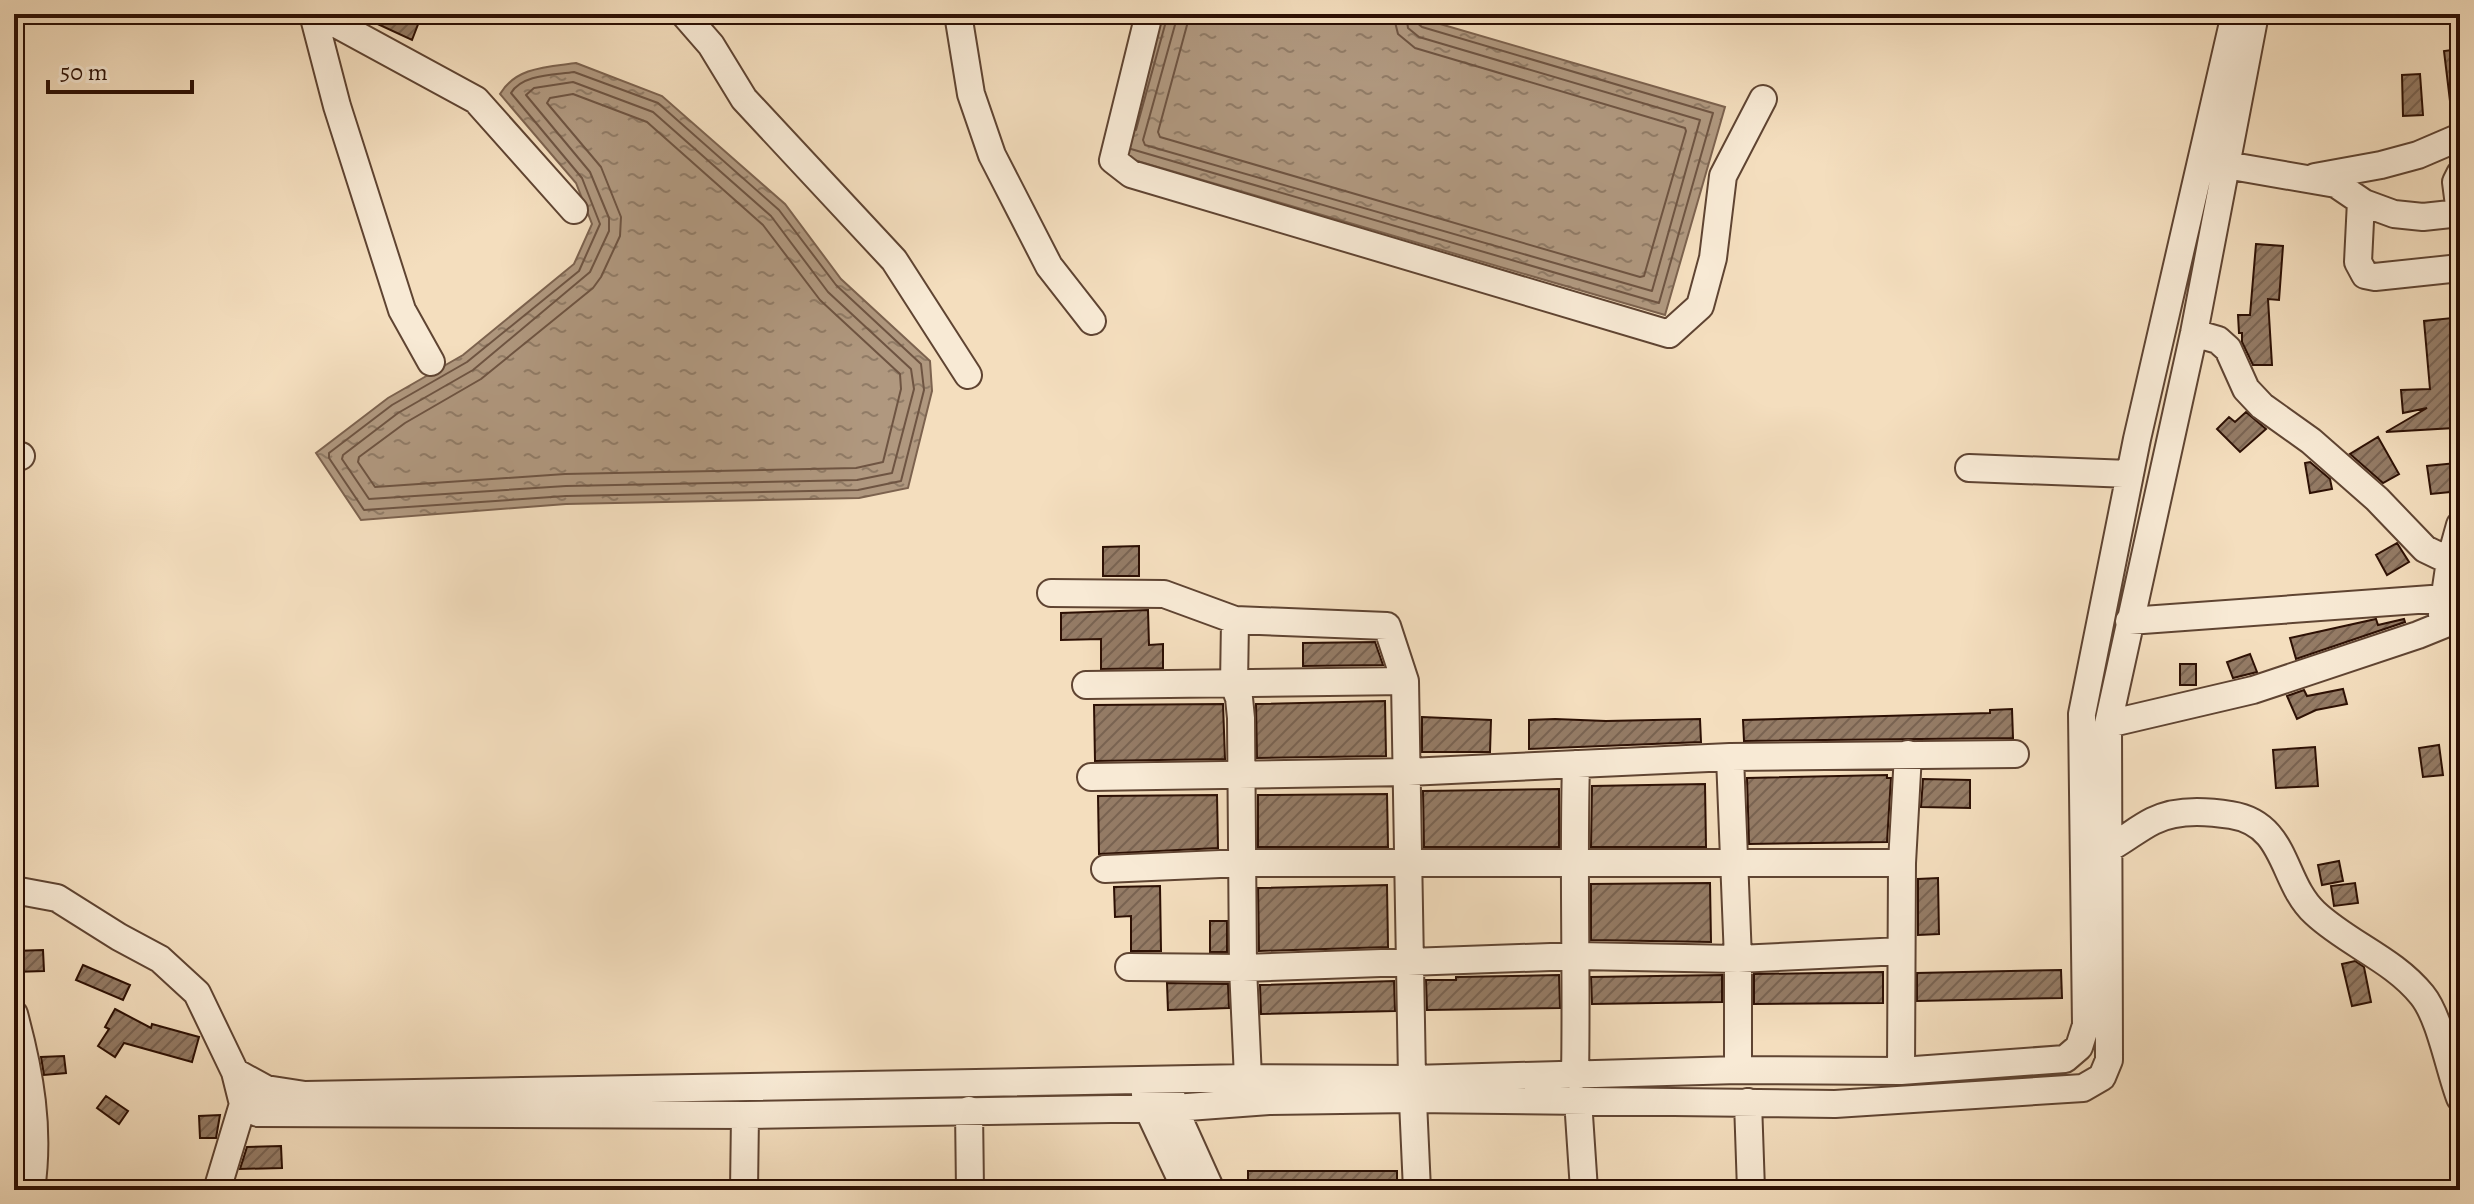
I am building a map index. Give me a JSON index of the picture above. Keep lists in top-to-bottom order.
{
  "scale_bar": "50 m"
}
